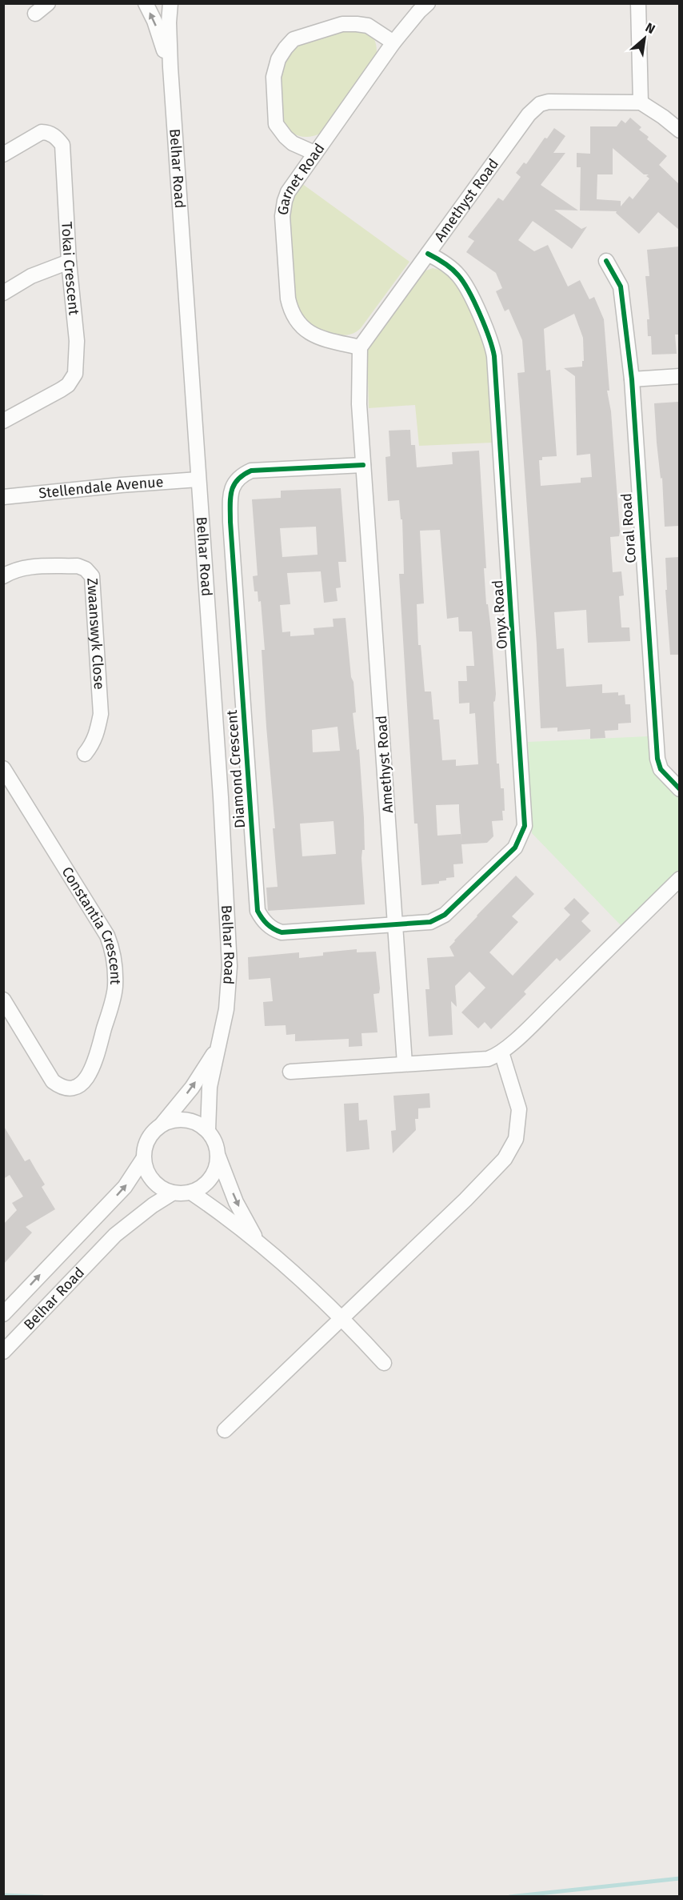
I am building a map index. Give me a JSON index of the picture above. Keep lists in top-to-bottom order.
{
  "streets": {
    "street": [
      "Belhar Road",
      "Garnet Road",
      "Amethyst Road",
      "Tokai Crescent",
      "Stellendale Avenue",
      "Coral Road",
      "Onyx Road",
      "Zwaanswyk Close",
      "Diamond Crescent",
      "Constantia Crescent"
    ]
  },
  "crossings": [
    ["Belhar Road", "Stellendale Avenue"],
    ["Garnet Road", "Amethyst Road"],
    ["Amethyst Road", "Onyx Road"],
    ["Amethyst Road", "Diamond Crescent"],
    ["Onyx Road", "Diamond Crescent"]
  ],
  "north": "top right"
}
